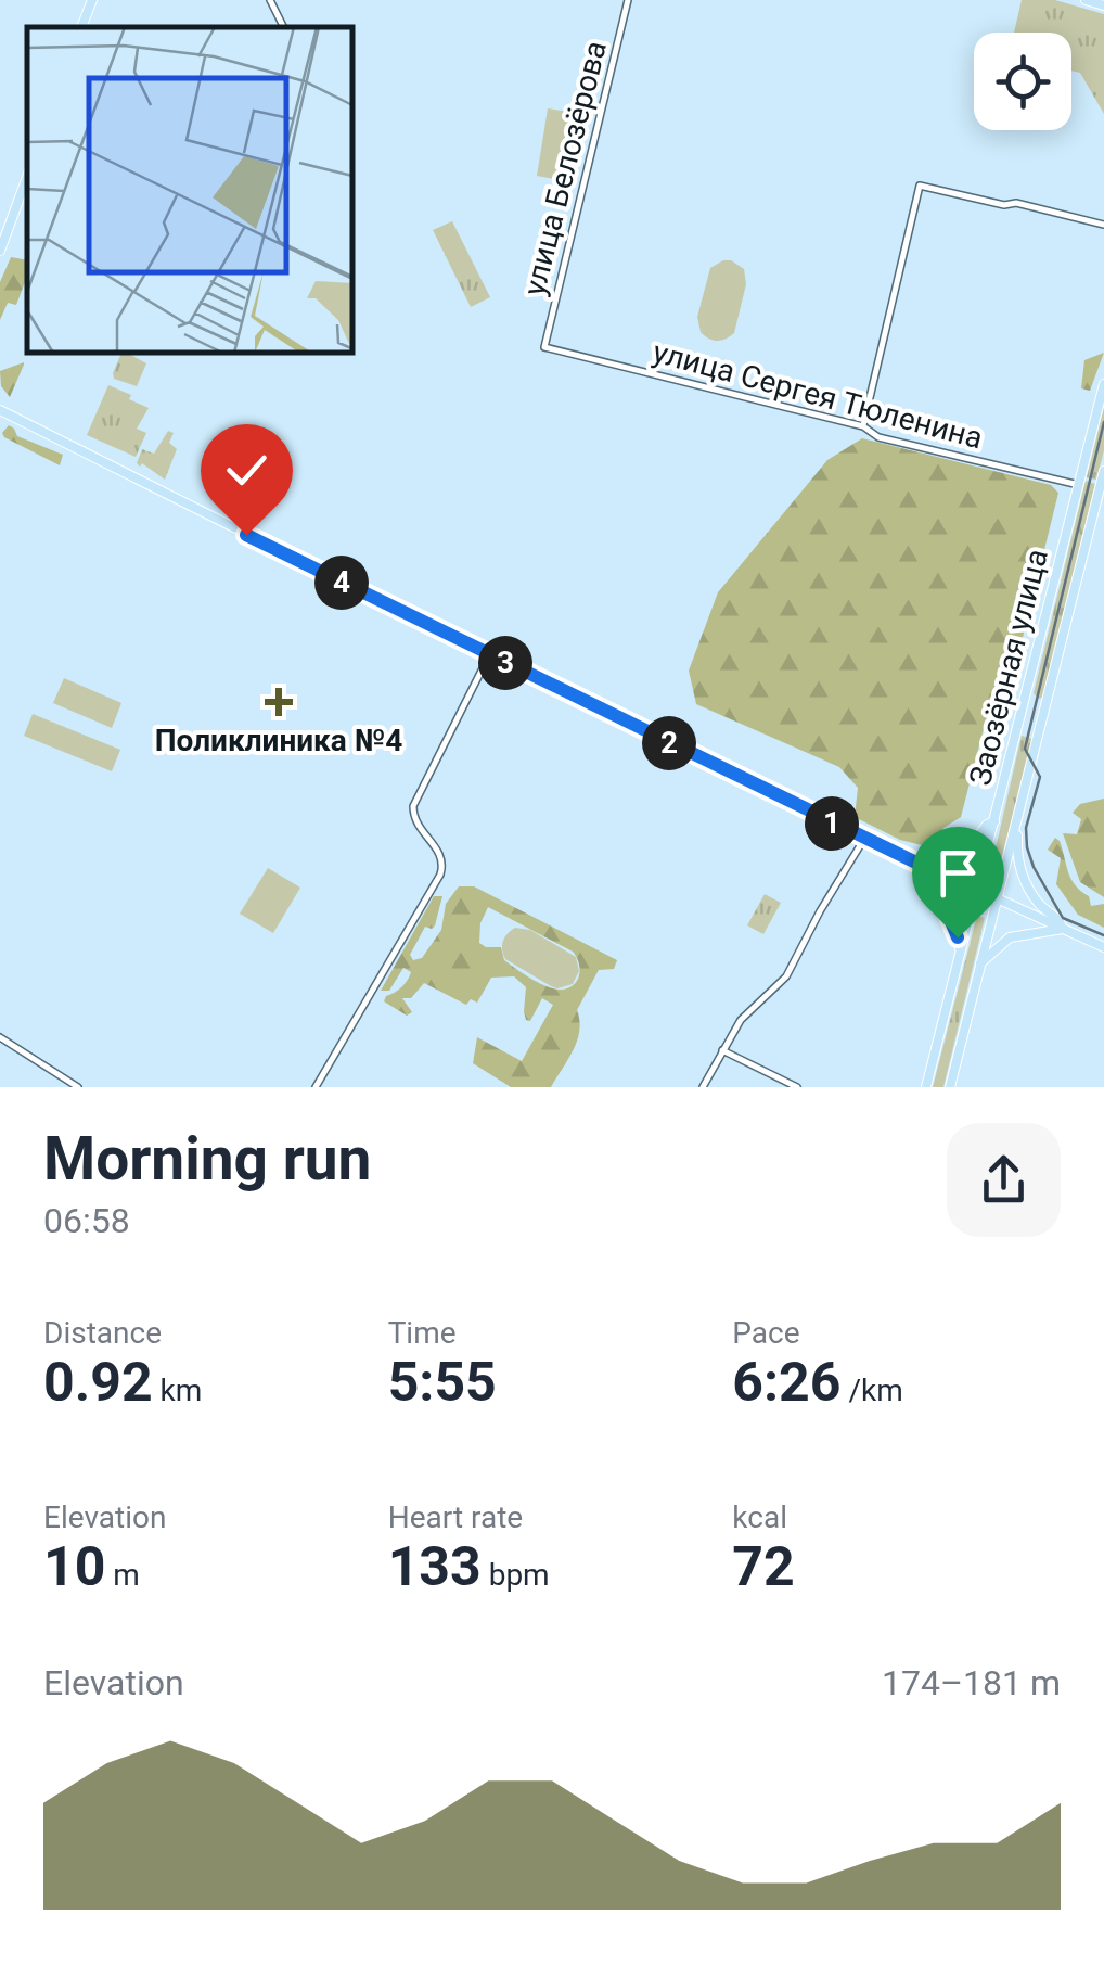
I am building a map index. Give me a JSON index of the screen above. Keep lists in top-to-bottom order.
{
  "streets": {
    "main road": ["Заозёрная улица"],
    "street": ["улица Белозёрова", "улица Сергея Тюленина"]
  },
  "crossings": [
    ["улица Белозёрова", "улица Сергея Тюленина"],
    ["улица Сергея Тюленина", "Заозёрная улица"]
  ],
  "places": {
    "health": ["Поликлиника №4"]
  },
  "page": {
    "pins": [
      "4",
      "3",
      "2",
      "1"
    ],
    "heading": ["Morning run", "06:58"],
    "stats": [
      ["Distance", "0.92 km"],
      ["Time", "5:55"],
      ["Pace", "6:26 /km"],
      ["Elevation", "10 m"],
      ["Heart rate", "133 bpm"],
      ["kcal", "72"]
    ],
    "chart": ["Elevation", "174–181 m"]
  }
}
